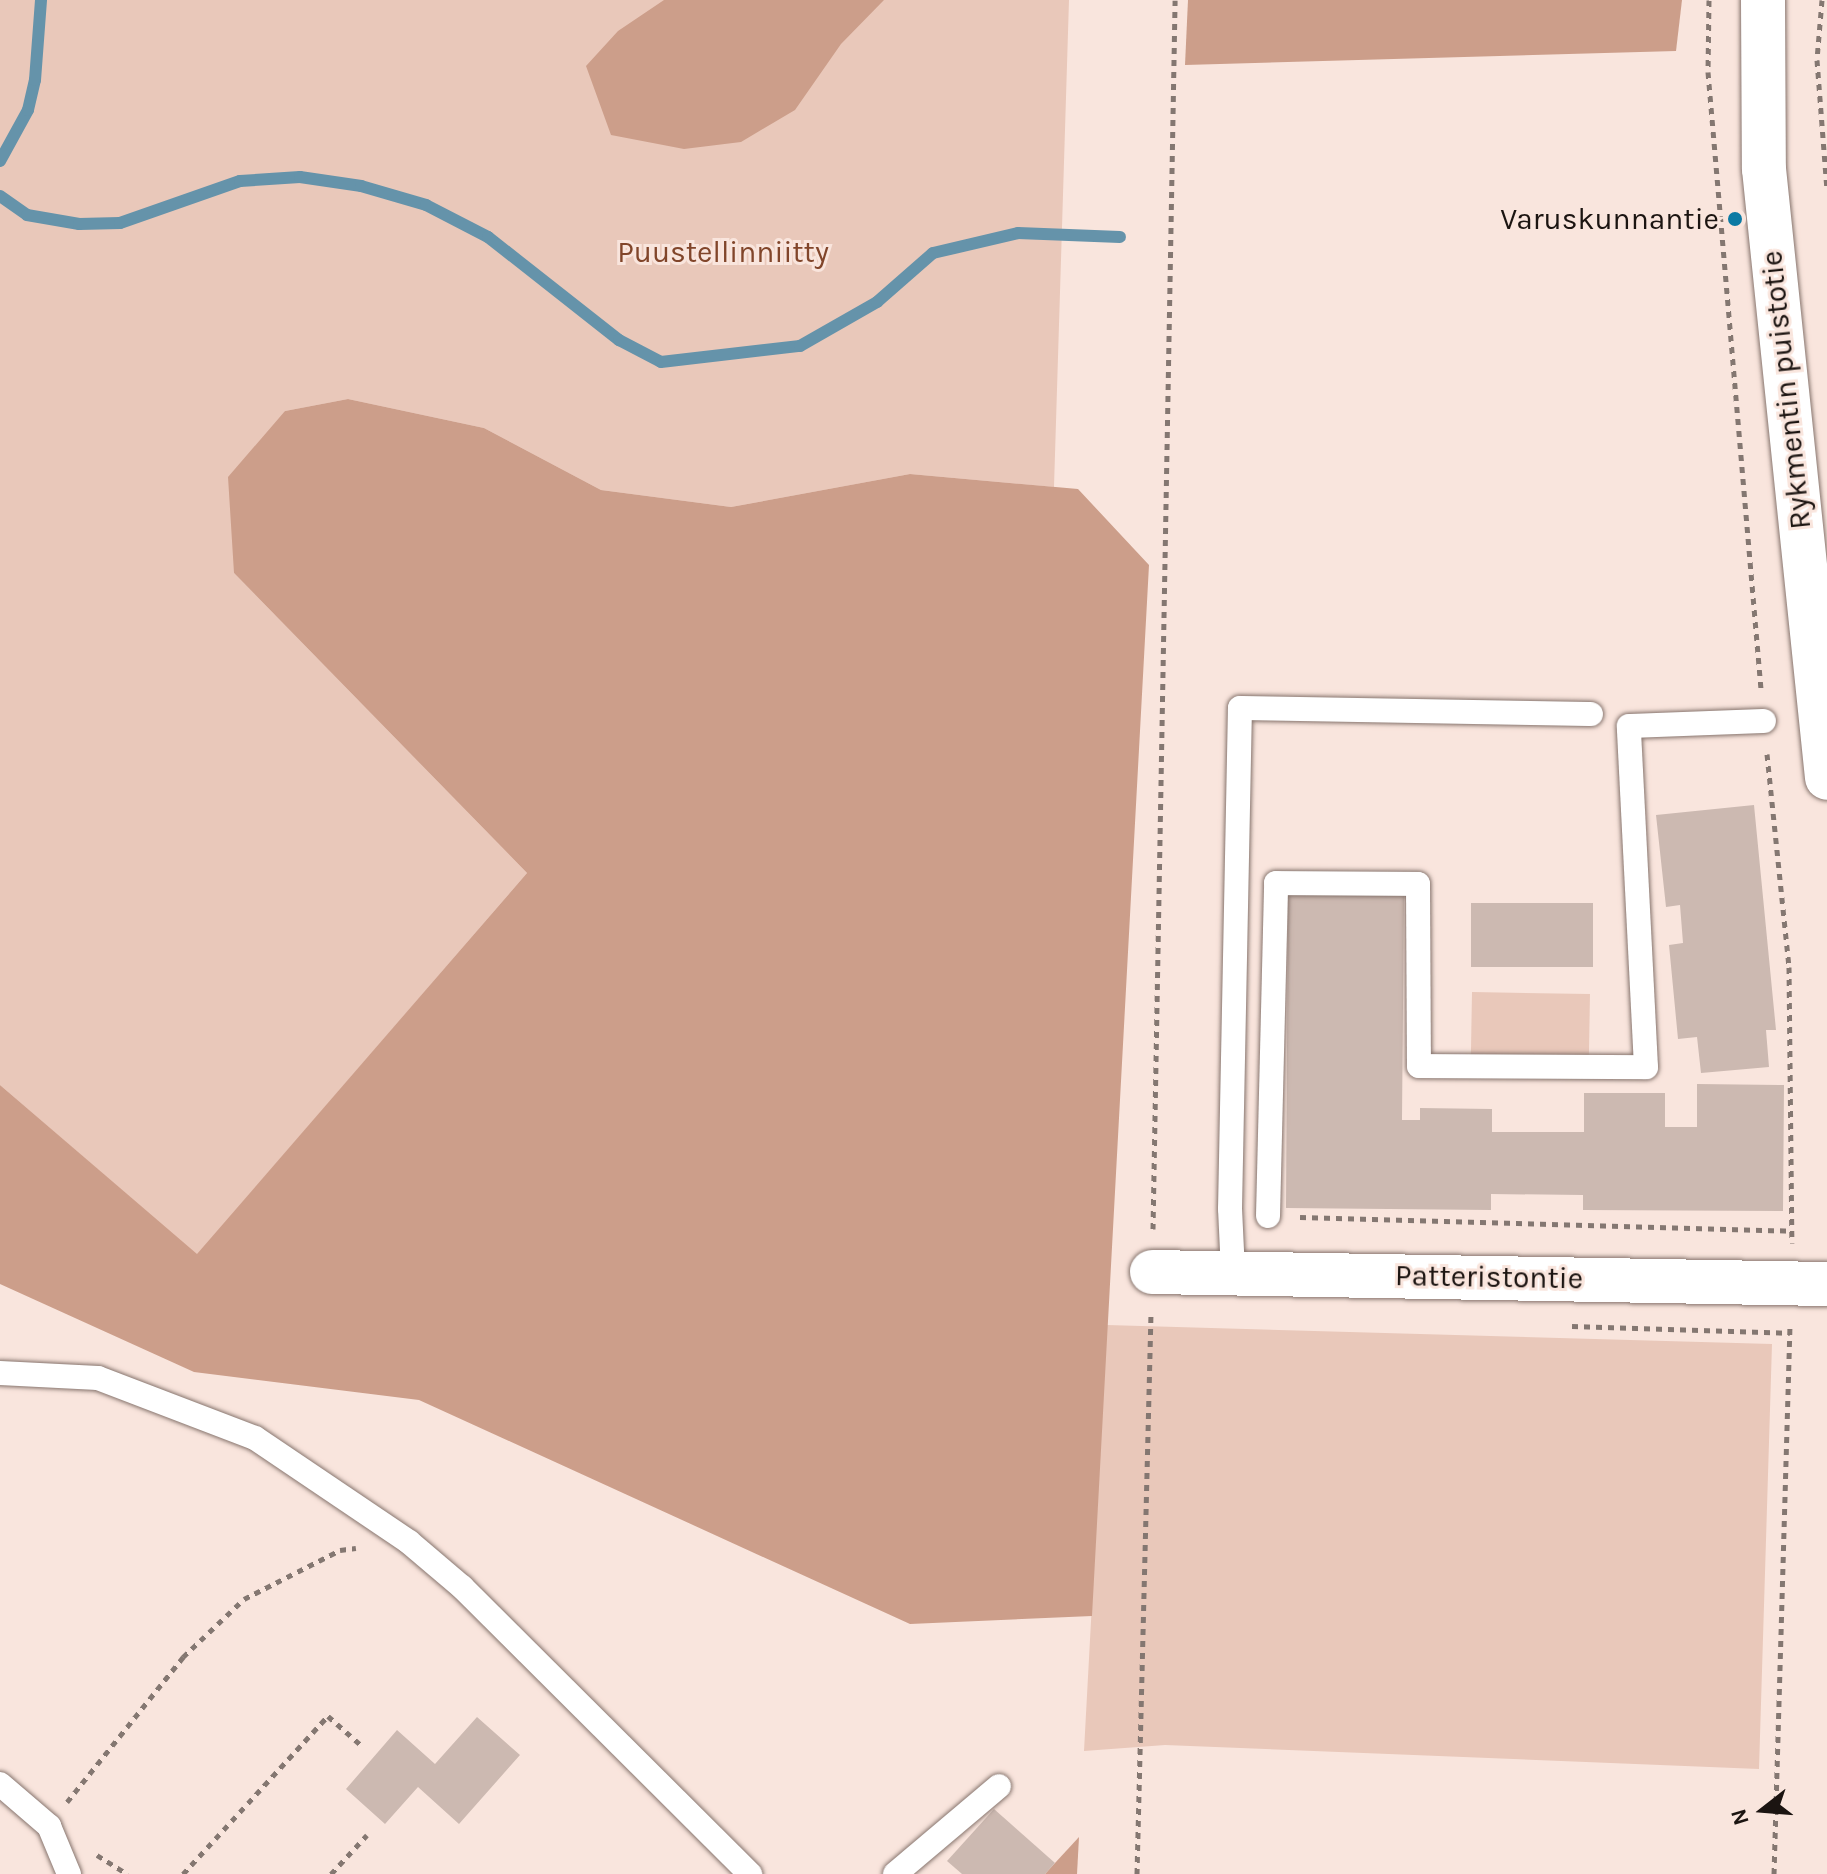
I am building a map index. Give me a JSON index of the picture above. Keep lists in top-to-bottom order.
{
  "streets": {
    "street": ["Rykmentin puistotie", "Patteristontie"]
  },
  "parks": ["Puustellinniitty"],
  "places": ["Varuskunnantie"],
  "north": "left"
}
